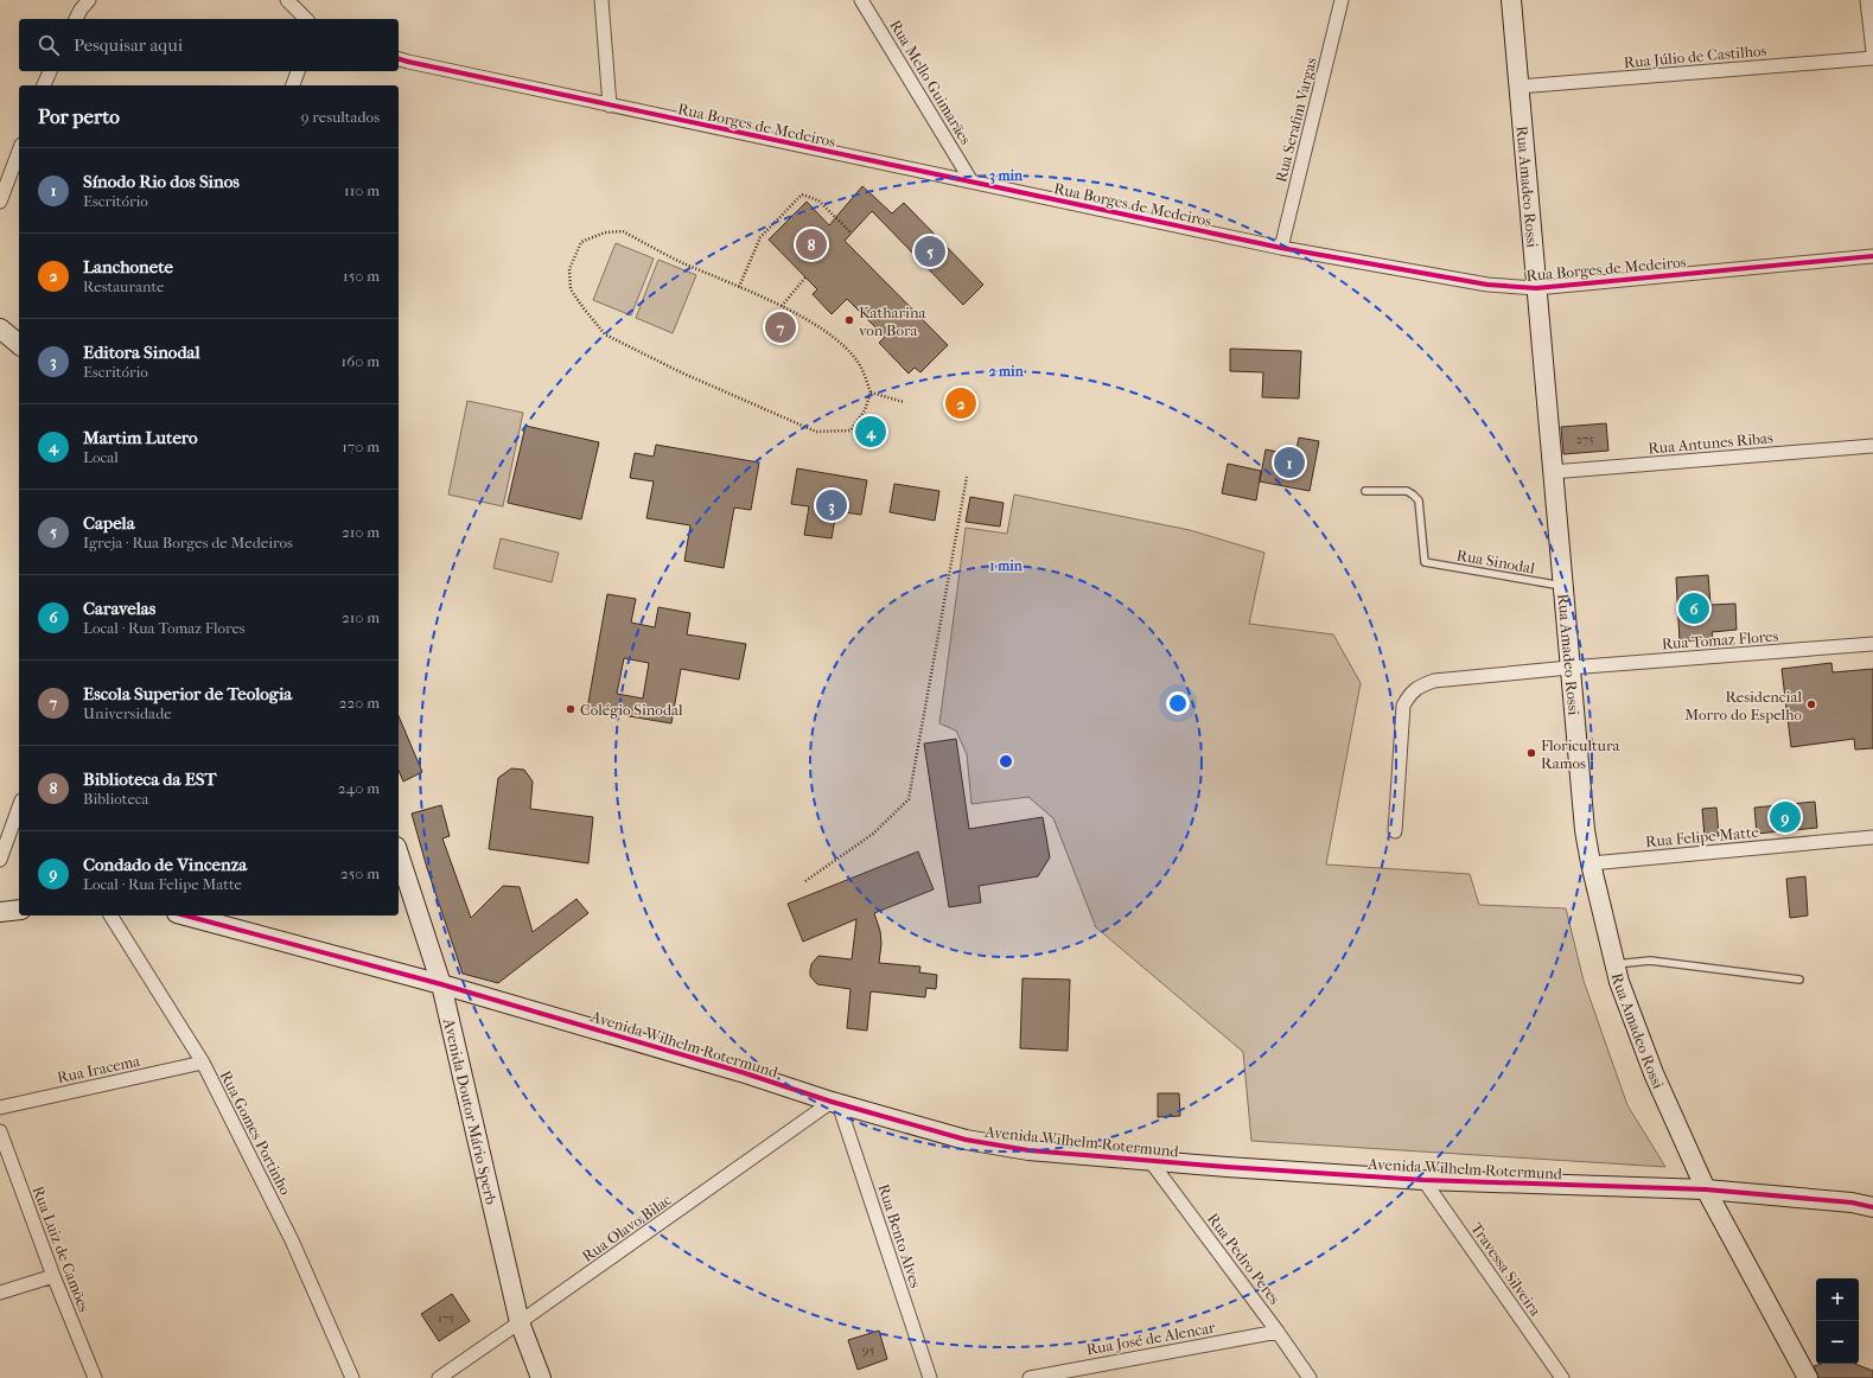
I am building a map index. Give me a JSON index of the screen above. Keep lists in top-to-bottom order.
{
  "streets": {
    "street": [
      "Rua Júlio de Castilhos",
      "Rua Mello Guimarães",
      "Rua Serafim Vargas",
      "Rua Borges de Medeiros",
      "Rua Amadeo Rossi",
      "Rua Antunes Ribas",
      "Rua Tomaz Flores",
      "Rua Felipe Matte",
      "Avenida Wilhelm Rotermund",
      "Rua Iracema",
      "Avenida Doutor Mário Sperb",
      "Rua Gomes Portinho",
      "Rua Olavo Bilac",
      "Rua Bento Alves",
      "Rua Luiz de Camões",
      "Rua Pedro Peres",
      "Travessa Silveira",
      "Rua José de Alencar"
    ],
    "lane": ["Rua Sinodal"]
  },
  "crossings": [
    ["Rua Júlio de Castilhos", "Rua Amadeo Rossi"],
    ["Rua Mello Guimarães", "Rua Borges de Medeiros"],
    ["Rua Serafim Vargas", "Rua Borges de Medeiros"],
    ["Rua Borges de Medeiros", "Rua Amadeo Rossi"],
    ["Rua Amadeo Rossi", "Rua Antunes Ribas"],
    ["Rua Amadeo Rossi", "Rua Sinodal"],
    ["Rua Amadeo Rossi", "Rua Tomaz Flores"],
    ["Rua Amadeo Rossi", "Rua Felipe Matte"],
    ["Rua Amadeo Rossi", "Avenida Wilhelm Rotermund"],
    ["Avenida Wilhelm Rotermund", "Avenida Doutor Mário Sperb"],
    ["Avenida Wilhelm Rotermund", "Rua Olavo Bilac"],
    ["Avenida Wilhelm Rotermund", "Rua Bento Alves"],
    ["Avenida Wilhelm Rotermund", "Rua Pedro Peres"],
    ["Avenida Wilhelm Rotermund", "Travessa Silveira"],
    ["Rua Iracema", "Rua Gomes Portinho"],
    ["Avenida Doutor Mário Sperb", "Rua Olavo Bilac"],
    ["Rua Olavo Bilac", "Rua Bento Alves"],
    ["Rua Pedro Peres", "Rua José de Alencar"]
  ],
  "places": [
    "Katharina von Bora",
    "Residencial Morro do Espelho",
    "Colégio Sinodal",
    "Floricultura Ramos"
  ],
  "house_numbers": ["275", "175", "95"],
  "page": {
    "search": "Pesquisar aqui",
    "heading": ["Por perto", "9 resultados"],
    "list": [
      {
        "mark": "1",
        "name": "Sínodo Rio dos Sinos",
        "note": "Escritório",
        "value": "110 m"
      },
      {
        "mark": "2",
        "name": "Lanchonete",
        "note": "Restaurante",
        "value": "150 m"
      },
      {
        "mark": "3",
        "name": "Editora Sinodal",
        "note": "Escritório",
        "value": "160 m"
      },
      {
        "mark": "4",
        "name": "Martim Lutero",
        "note": "Local",
        "value": "170 m"
      },
      {
        "mark": "5",
        "name": "Capela",
        "note": "Igreja · Rua Borges de Medeiros",
        "value": "210 m"
      },
      {
        "mark": "6",
        "name": "Caravelas",
        "note": "Local · Rua Tomaz Flores",
        "value": "210 m"
      },
      {
        "mark": "7",
        "name": "Escola Superior de Teologia",
        "note": "Universidade",
        "value": "220 m"
      },
      {
        "mark": "8",
        "name": "Biblioteca da EST",
        "note": "Biblioteca",
        "value": "240 m"
      },
      {
        "mark": "9",
        "name": "Condado de Vincenza",
        "note": "Local · Rua Felipe Matte",
        "value": "250 m"
      }
    ],
    "pins": [
      "8",
      "5",
      "7",
      "2",
      "4",
      "1",
      "3",
      "6",
      "9"
    ],
    "map_buttons": ["+", "−"]
  },
  "rings": ["3 min", "2 min", "1 min"]
}
